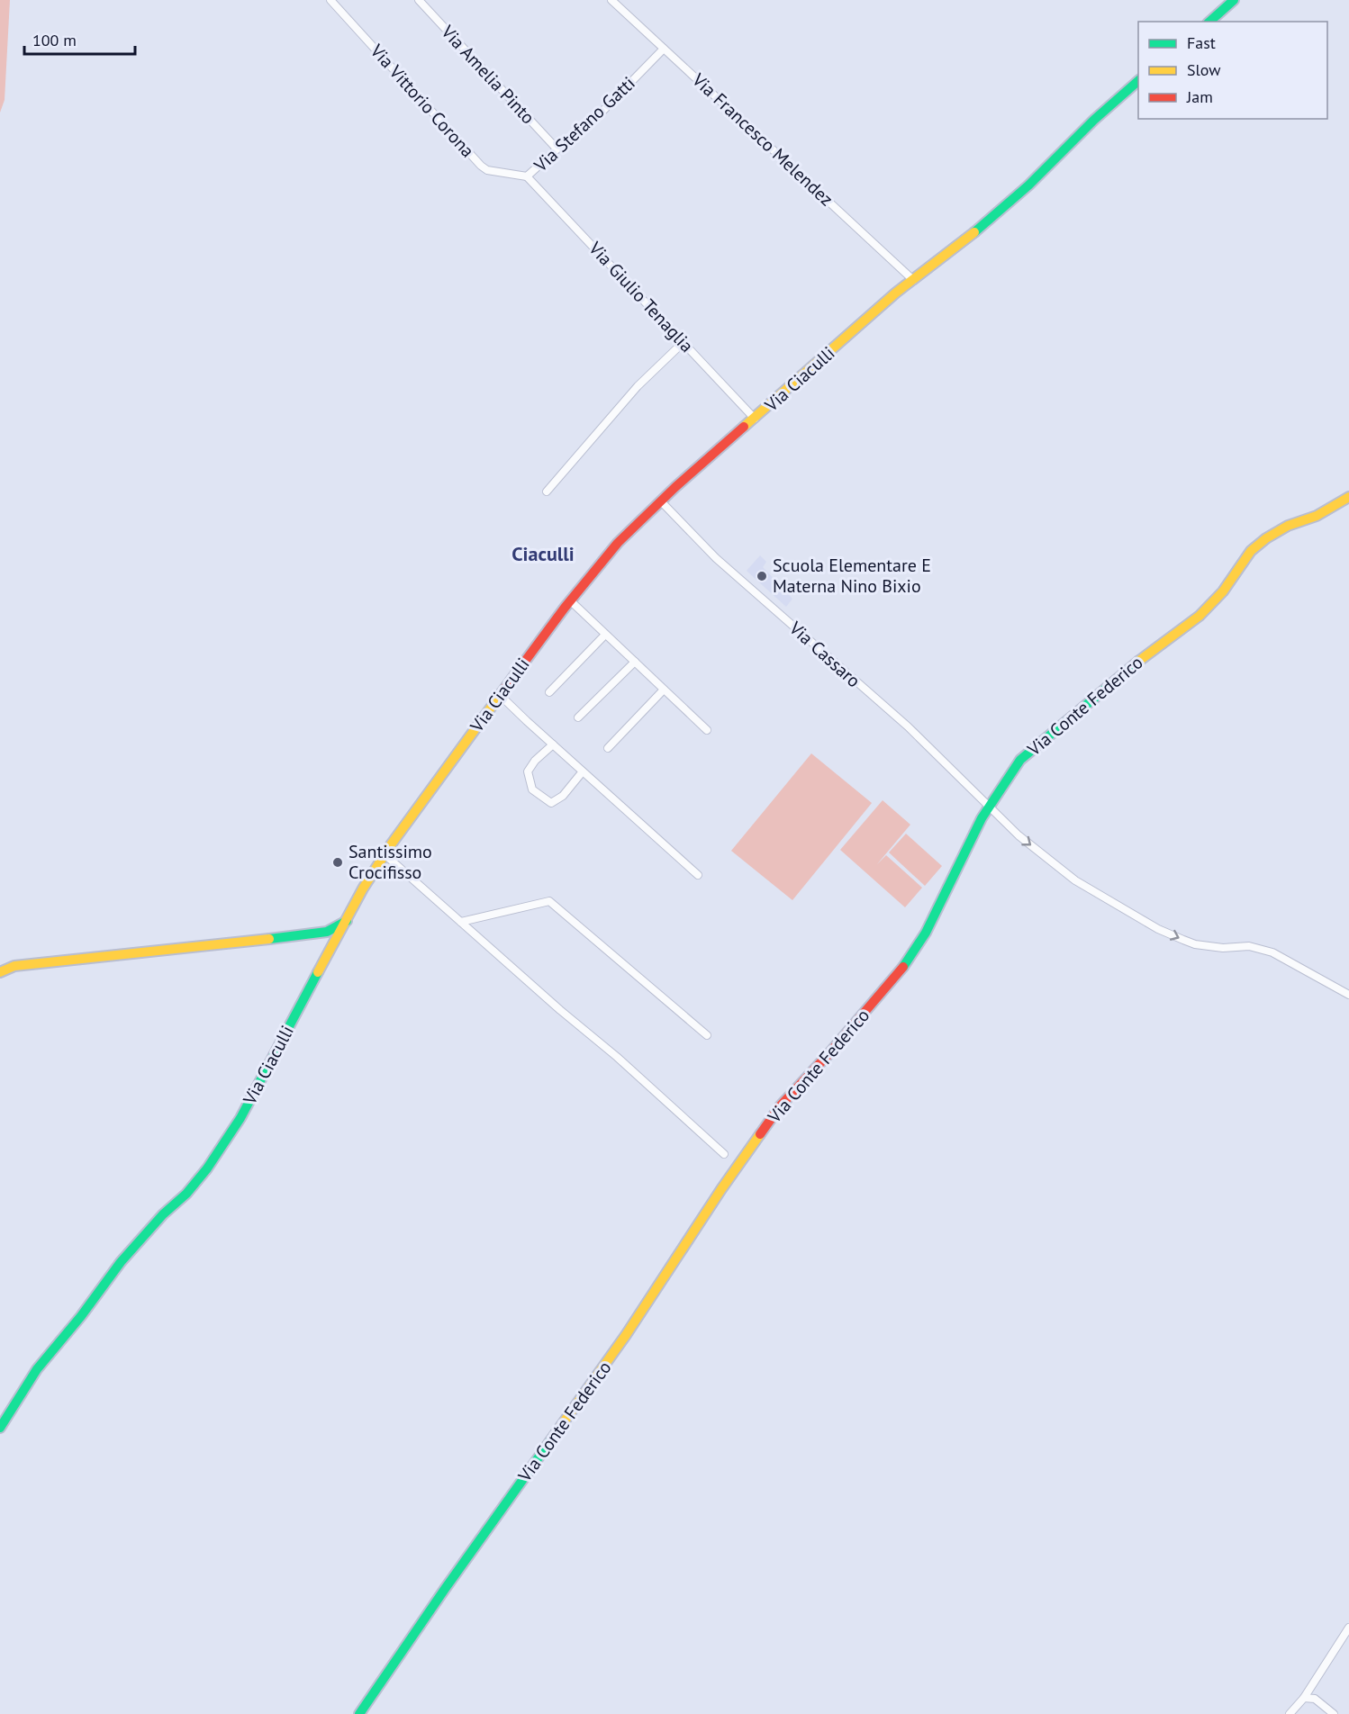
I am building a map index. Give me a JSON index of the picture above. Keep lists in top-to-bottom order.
{
  "streets": {
    "street": [
      "Via Amelia Pinto",
      "Via Vittorio Corona",
      "Via Stefano Gatti",
      "Via Francesco Melendez",
      "Via Giulio Tenaglia",
      "Via Ciaculli",
      "Via Cassaro",
      "Via Conte Federico"
    ]
  },
  "crossings": [
    ["Via Amelia Pinto", "Via Stefano Gatti"],
    ["Via Vittorio Corona", "Via Stefano Gatti"],
    ["Via Vittorio Corona", "Via Giulio Tenaglia"],
    ["Via Stefano Gatti", "Via Francesco Melendez"],
    ["Via Stefano Gatti", "Via Giulio Tenaglia"],
    ["Via Francesco Melendez", "Via Ciaculli"],
    ["Via Giulio Tenaglia", "Via Ciaculli"],
    ["Via Ciaculli", "Via Cassaro"],
    ["Via Cassaro", "Via Conte Federico"]
  ],
  "one_way": ["Via Cassaro"],
  "districts": ["Ciaculli"],
  "places": ["Scuola Elementare E Materna Nino Bixio", "Santissimo Crocifisso"],
  "legend": ["Fast", "Slow", "Jam"],
  "scale_bar": "100 m"
}
